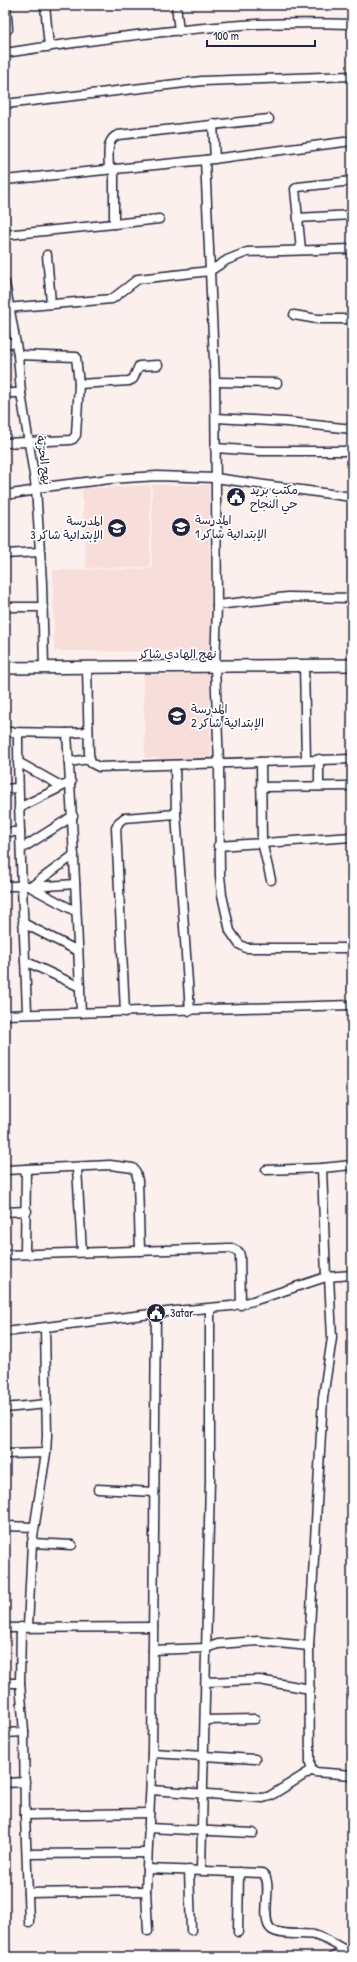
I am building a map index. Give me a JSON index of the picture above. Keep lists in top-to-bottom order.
{
  "streets": {
    "street": ["نهج الحرّيّة", "نهج الهادي شاكر"]
  },
  "crossings": [
    ["نهج الحرّيّة", "نهج الهادي شاكر"]
  ],
  "places": {
    "public building": ["مكتب بريد حي النجاح", "3atar"],
    "school or university": ["المدرسة الإبتدائية شاكر 1", "المدرسة الإبتدائية شاكر 3", "المدرسة الإبتدائية شاكر 2"]
  },
  "scale_bar": "100 m"
}
